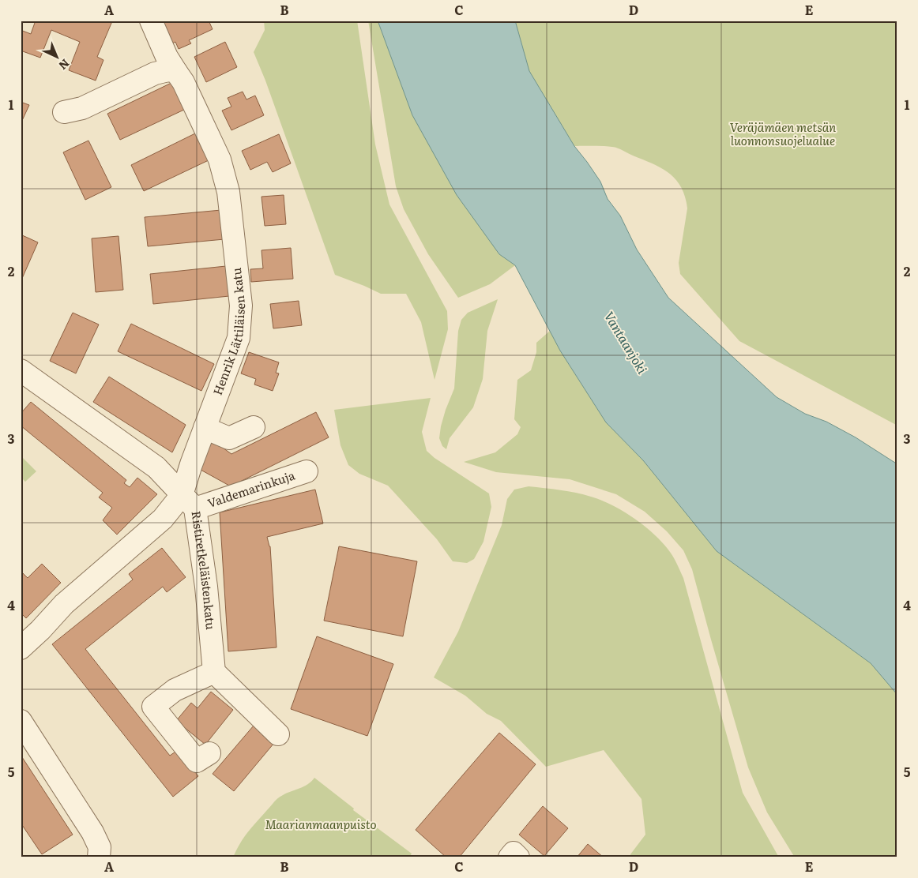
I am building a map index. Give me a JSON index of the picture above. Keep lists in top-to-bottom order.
{
  "streets": {
    "street": ["Henrik Lättiläisen katu", "Valdemarinkuja", "Ristiretkeläistenkatu"]
  },
  "crossings": [
    ["Henrik Lättiläisen katu", "Valdemarinkuja"],
    ["Henrik Lättiläisen katu", "Ristiretkeläistenkatu"],
    ["Valdemarinkuja", "Ristiretkeläistenkatu"]
  ],
  "water": ["Vantaanjoki"],
  "parks": ["Veräjämäen metsän luonnonsuojelualue", "Maarianmaanpuisto"],
  "north": "bottom right",
  "grid": {
    "columns": [
      "A",
      "B",
      "C",
      "D",
      "E"
    ],
    "rows": [
      "1",
      "2",
      "3",
      "4",
      "5"
    ]
  }
}
